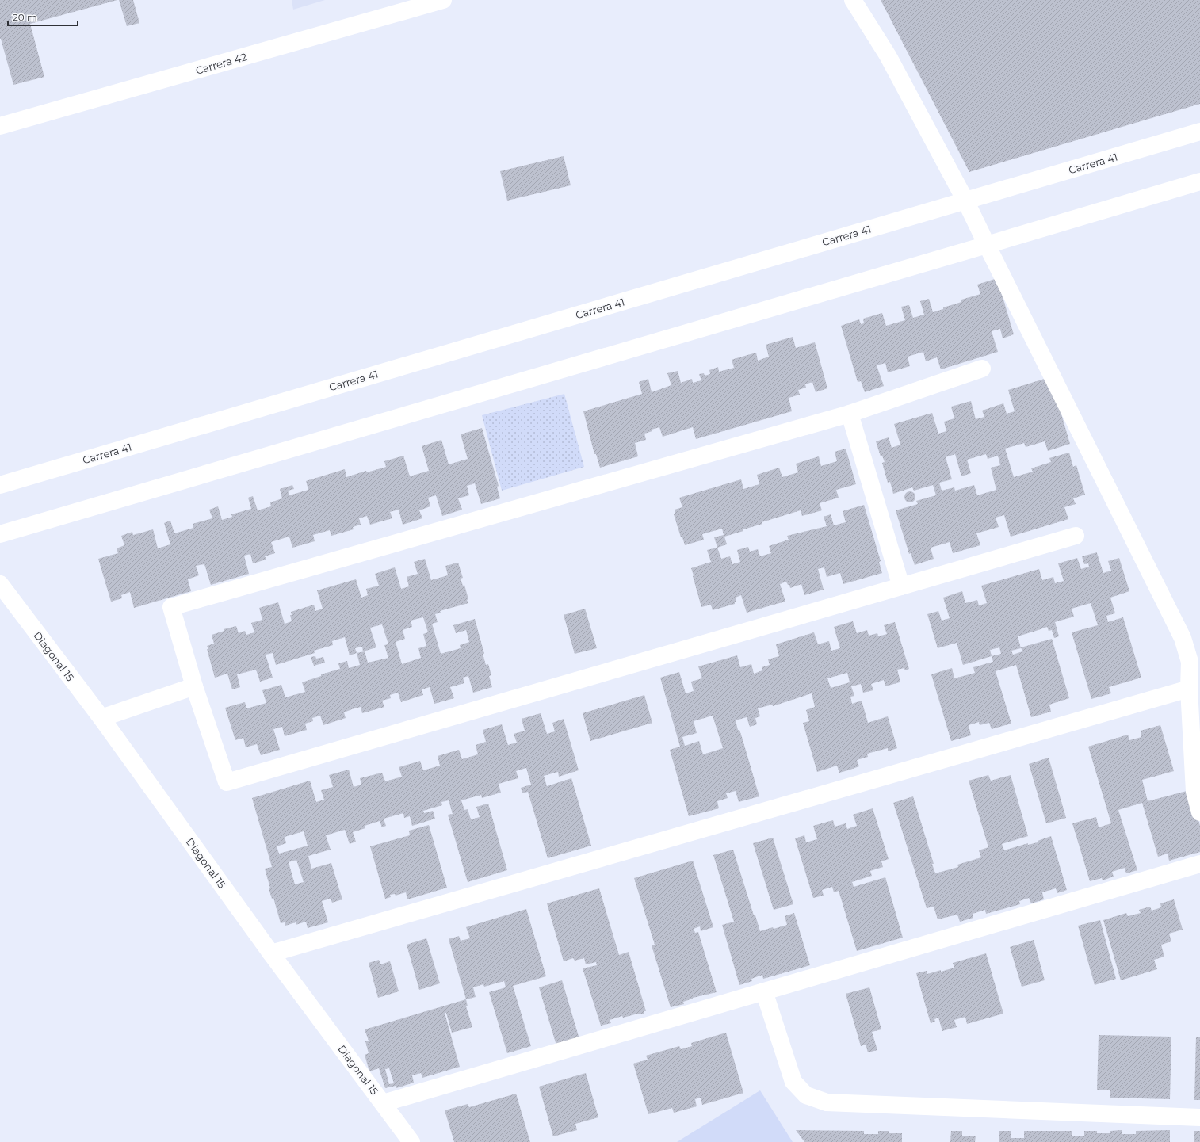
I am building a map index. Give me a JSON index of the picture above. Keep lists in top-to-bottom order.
{
  "streets": {
    "street": ["Carrera 42", "Carrera 41", "Diagonal 15"]
  },
  "scale_bar": "20 m"
}
